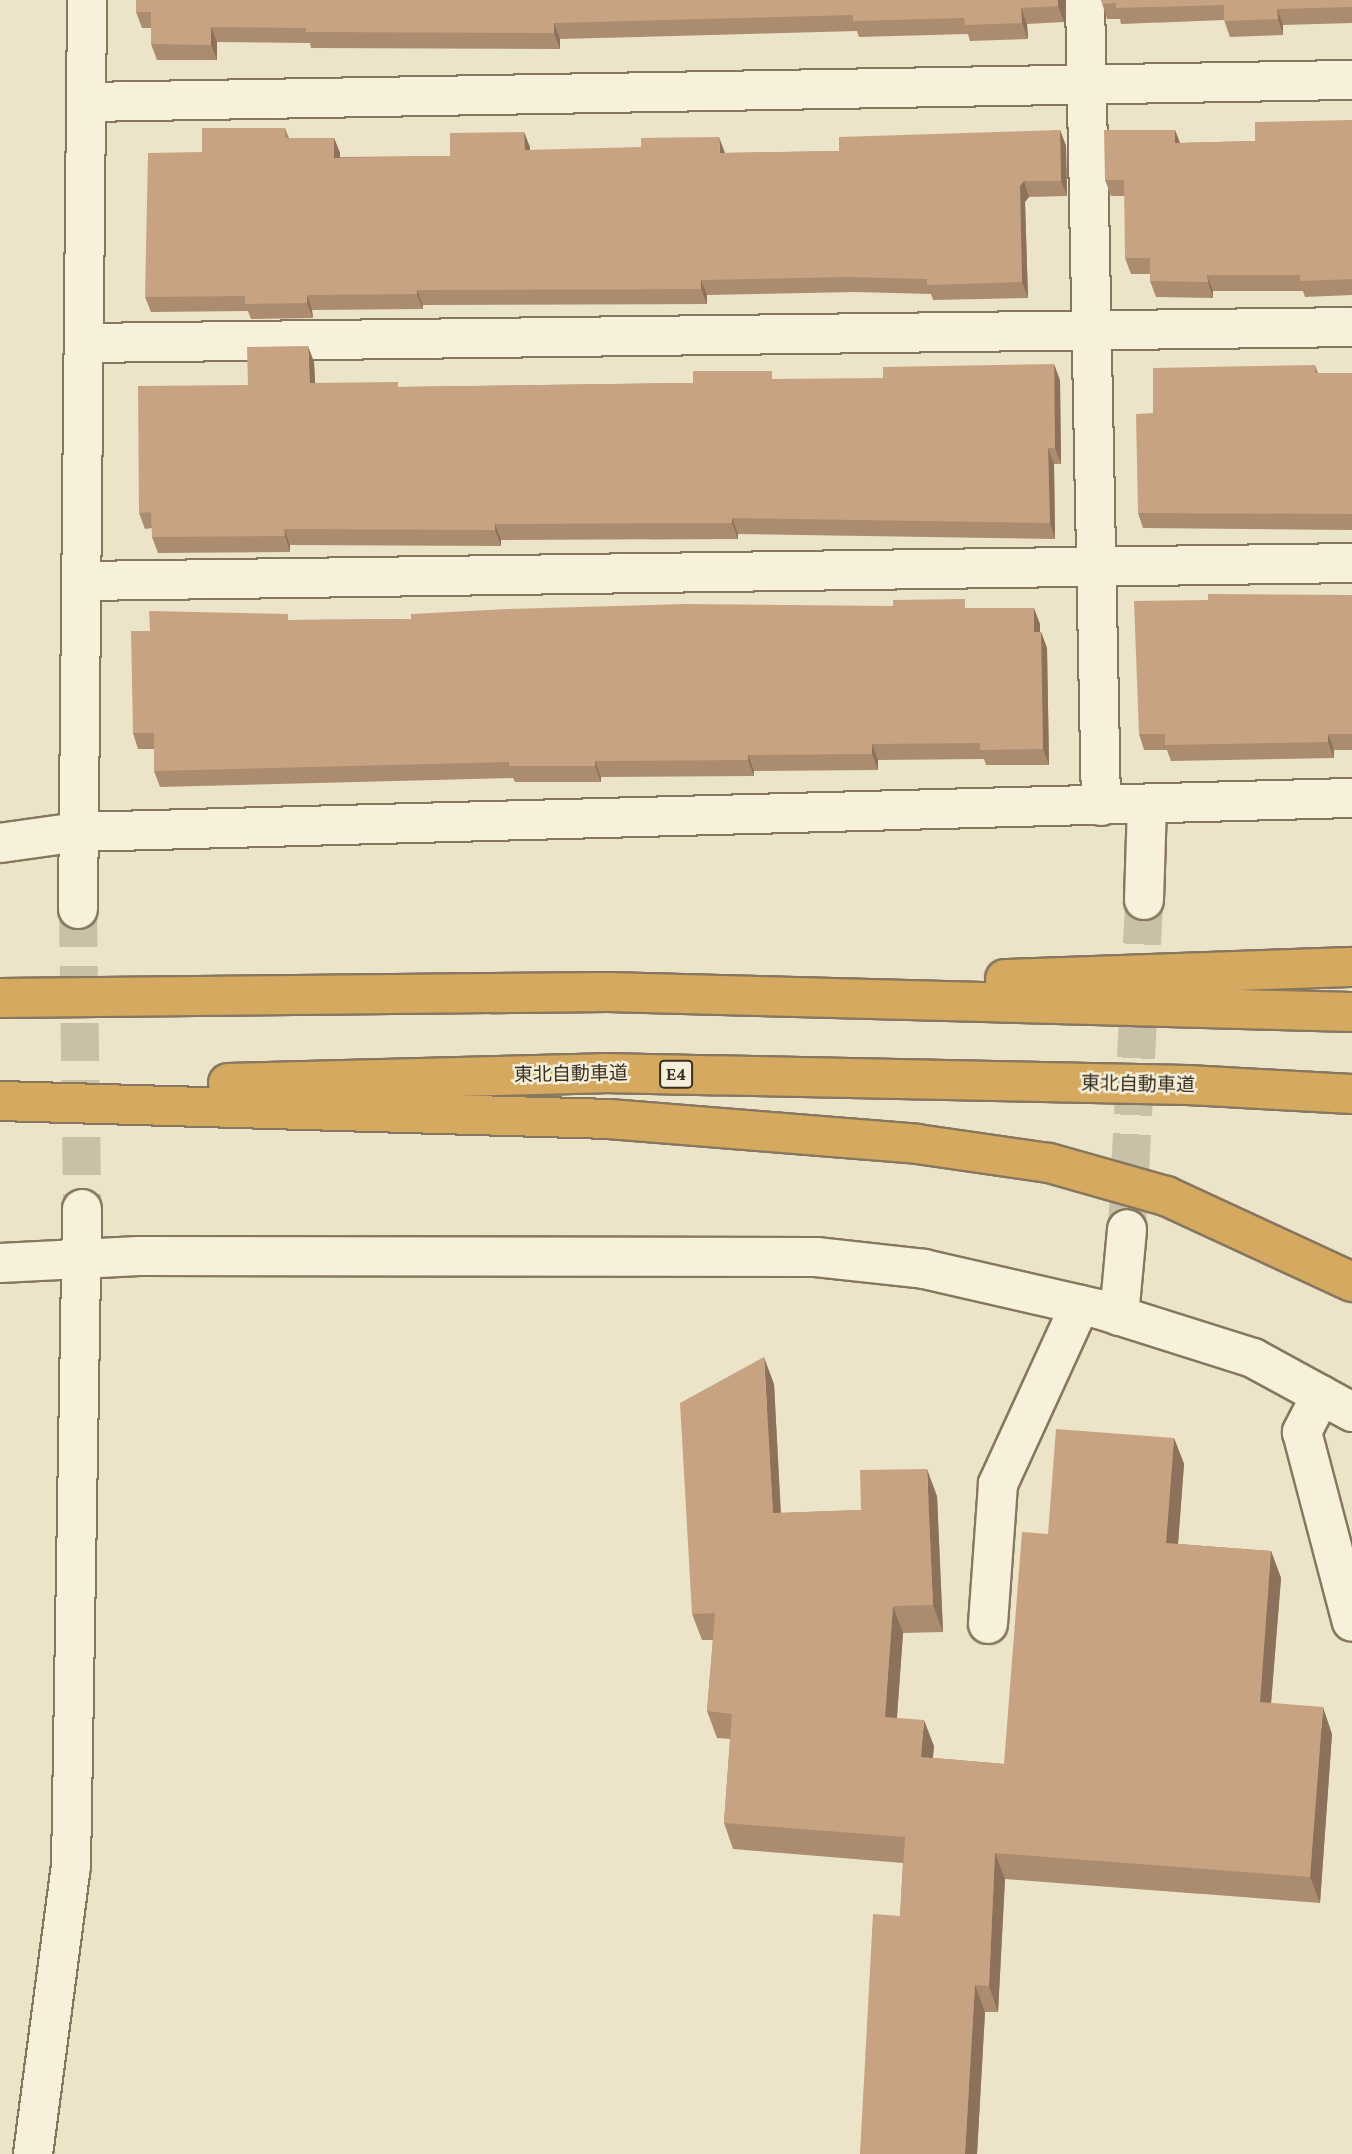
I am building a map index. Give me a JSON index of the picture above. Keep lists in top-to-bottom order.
{
  "streets": {
    "highway": ["東北自動車道", "E4"]
  }
}
